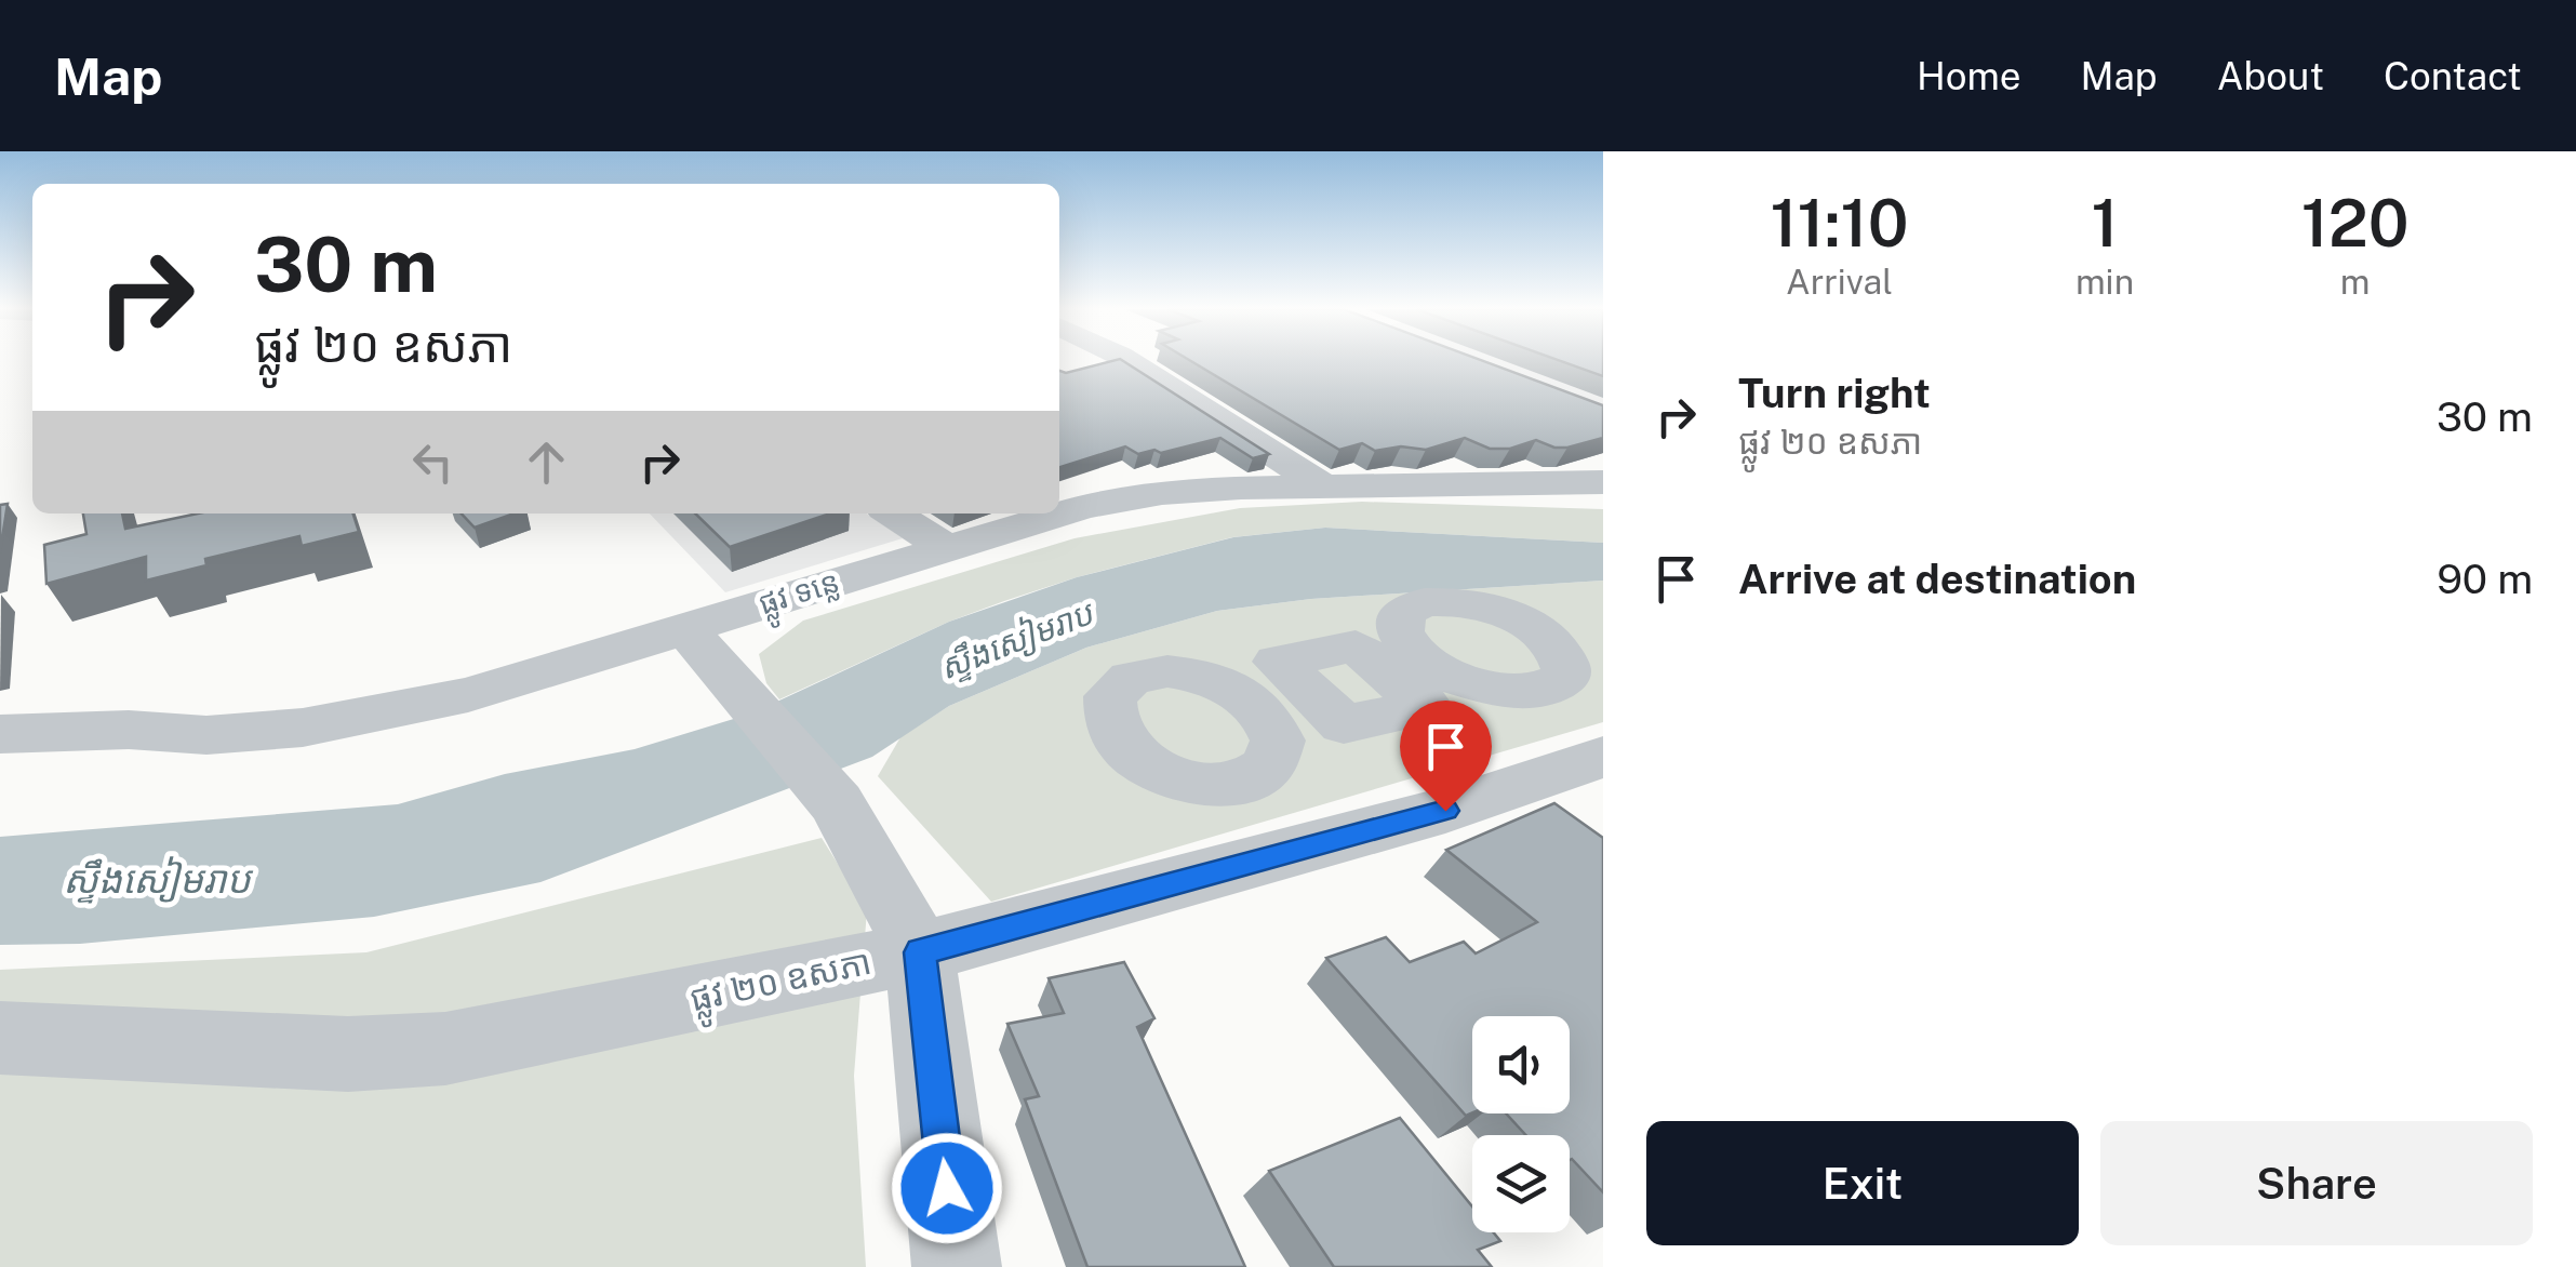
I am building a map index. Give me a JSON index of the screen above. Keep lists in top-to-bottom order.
{
  "streets": {
    "street": ["ផ្លូវ ទន្លេ", "ផ្លូវ ២០ ឧសភា"]
  },
  "water": ["ស្ទឹងសៀមរាប"],
  "page": {
    "header": "Map",
    "nav": [
      "Home",
      "Map",
      "About",
      "Contact"
    ],
    "eta": [
      "11:10",
      "Arrival",
      "1",
      "min",
      "120",
      "m"
    ],
    "turn": ["30 m", "ផ្លូវ ២០ ឧសភា"],
    "list": [
      {
        "name": "Turn right",
        "note": "ផ្លូវ ២០ ឧសភា",
        "value": "30 m"
      },
      {
        "name": "Arrive at destination",
        "value": "90 m"
      }
    ],
    "buttons": ["Exit", "Share"]
  }
}
